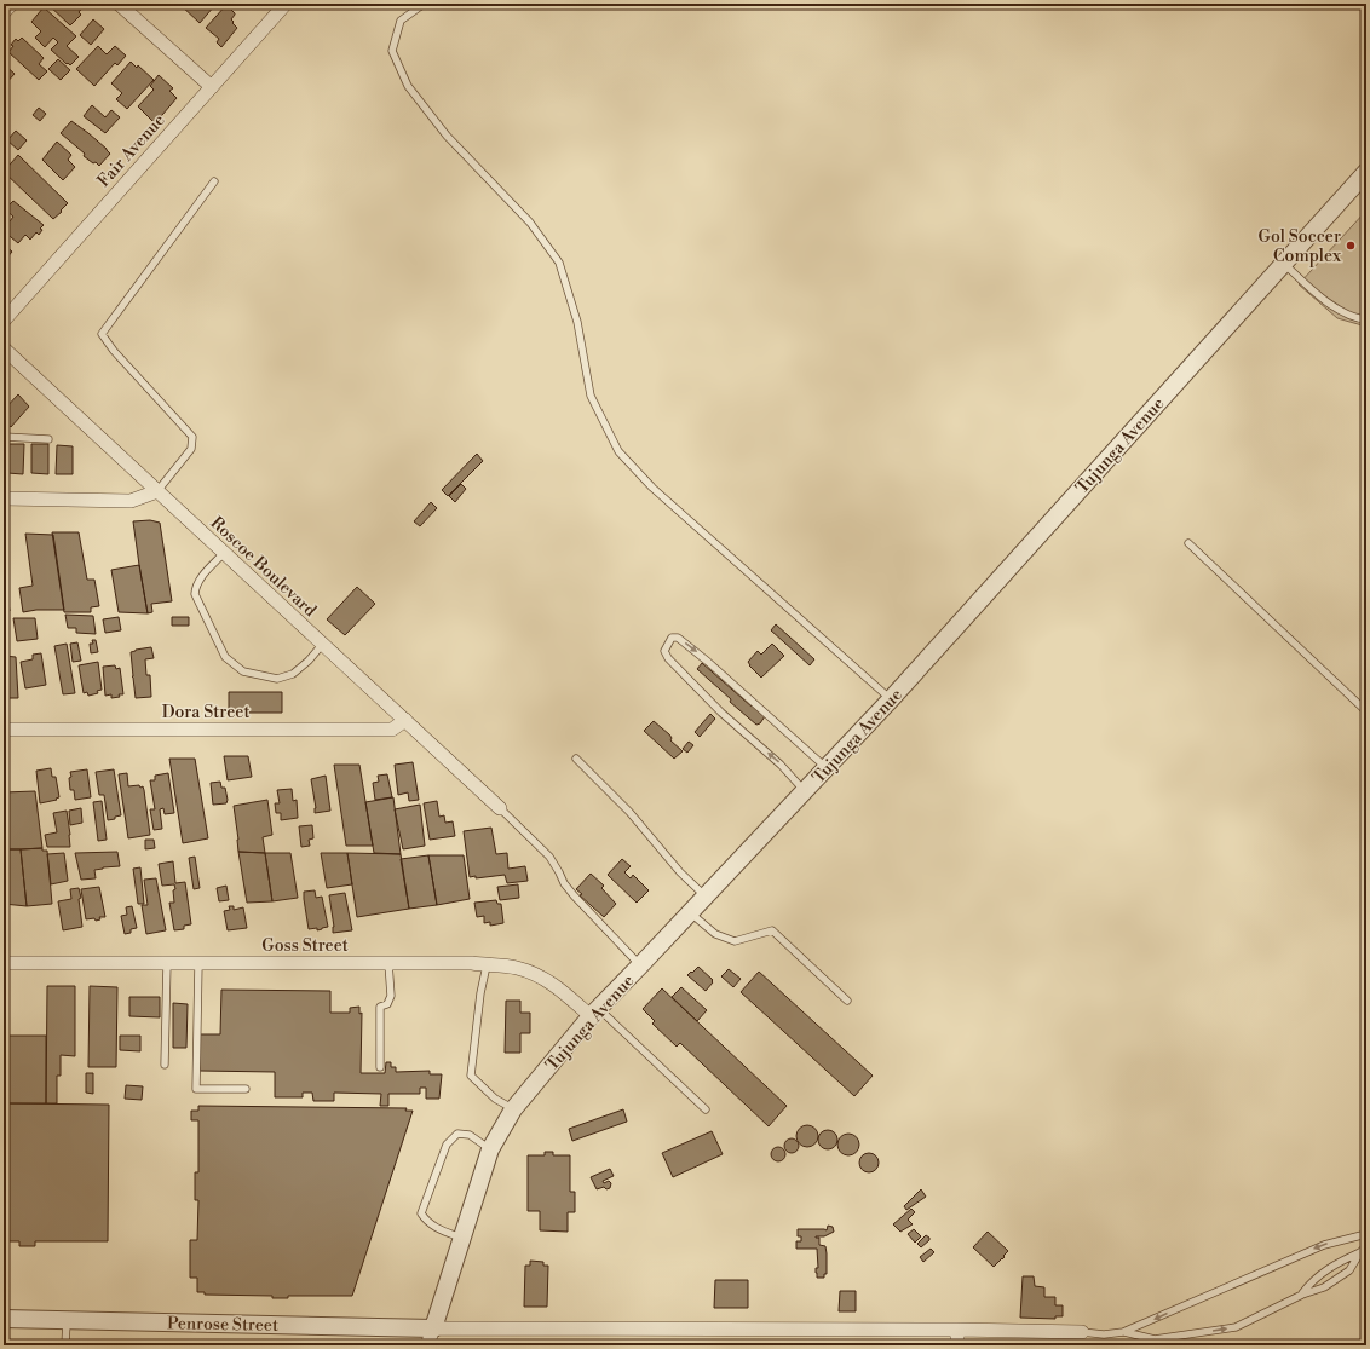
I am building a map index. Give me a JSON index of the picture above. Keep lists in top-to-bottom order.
{
  "streets": {
    "street": [
      "Fair Avenue",
      "Tujunga Avenue",
      "Roscoe Boulevard",
      "Dora Street",
      "Goss Street",
      "Penrose Street"
    ]
  },
  "crossings": [
    ["Tujunga Avenue", "Goss Street"],
    ["Tujunga Avenue", "Penrose Street"],
    ["Roscoe Boulevard", "Dora Street"]
  ],
  "places": ["Gol Soccer Complex"]
}
